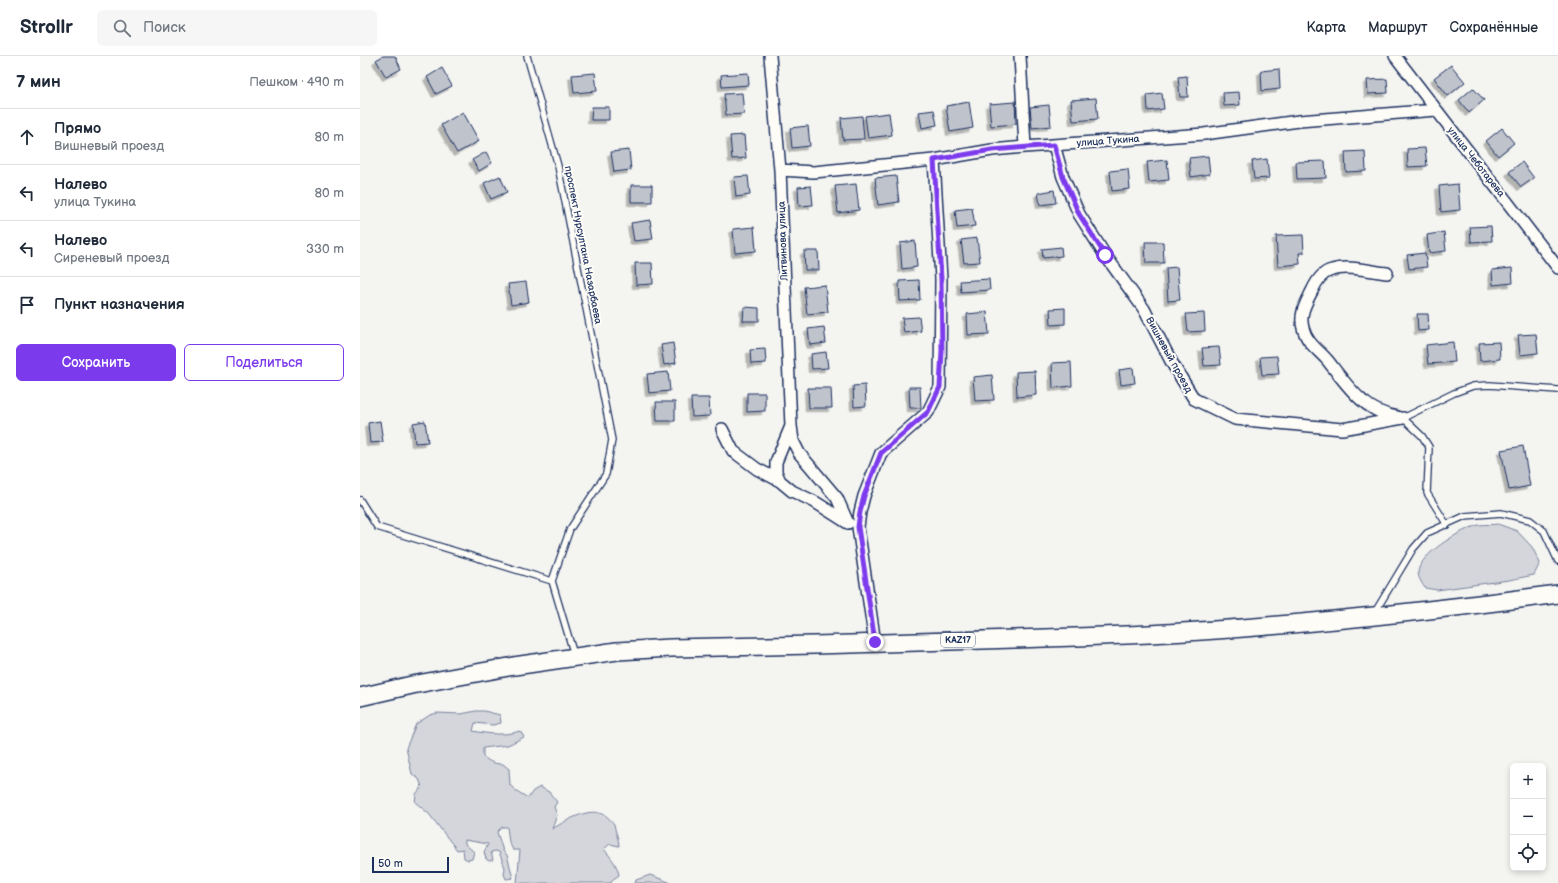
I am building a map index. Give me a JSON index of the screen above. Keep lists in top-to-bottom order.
{
  "streets": {
    "main road": ["KAZ17"],
    "street": [
      "улица Тукина",
      "улица Чеботарева",
      "Литвинова улица",
      "Вишневый проезд"
    ],
    "lane": ["проспект Нурсултана Назарбаева"]
  },
  "crossings": [
    ["улица Тукина", "улица Чеботарева"],
    ["улица Тукина", "Литвинова улица"],
    ["улица Тукина", "Вишневый проезд"]
  ],
  "scale_bar": "50 m",
  "page": {
    "header": "Strollr",
    "search": "Поиск",
    "nav": ["Карта", "Маршрут", "Сохранённые"],
    "heading": ["7 мин", "Пешком · 490 m"],
    "list": [
      ["Прямо", "Вишневый проезд", "80 m"],
      ["Налево", "улица Тукина", "80 m"],
      ["Налево", "Сиреневый проезд", "330 m"],
      "Пункт назначения"
    ],
    "buttons": ["Сохранить", "Поделиться"],
    "map_buttons": ["+", "−"],
    "scale": "50 m"
  }
}
